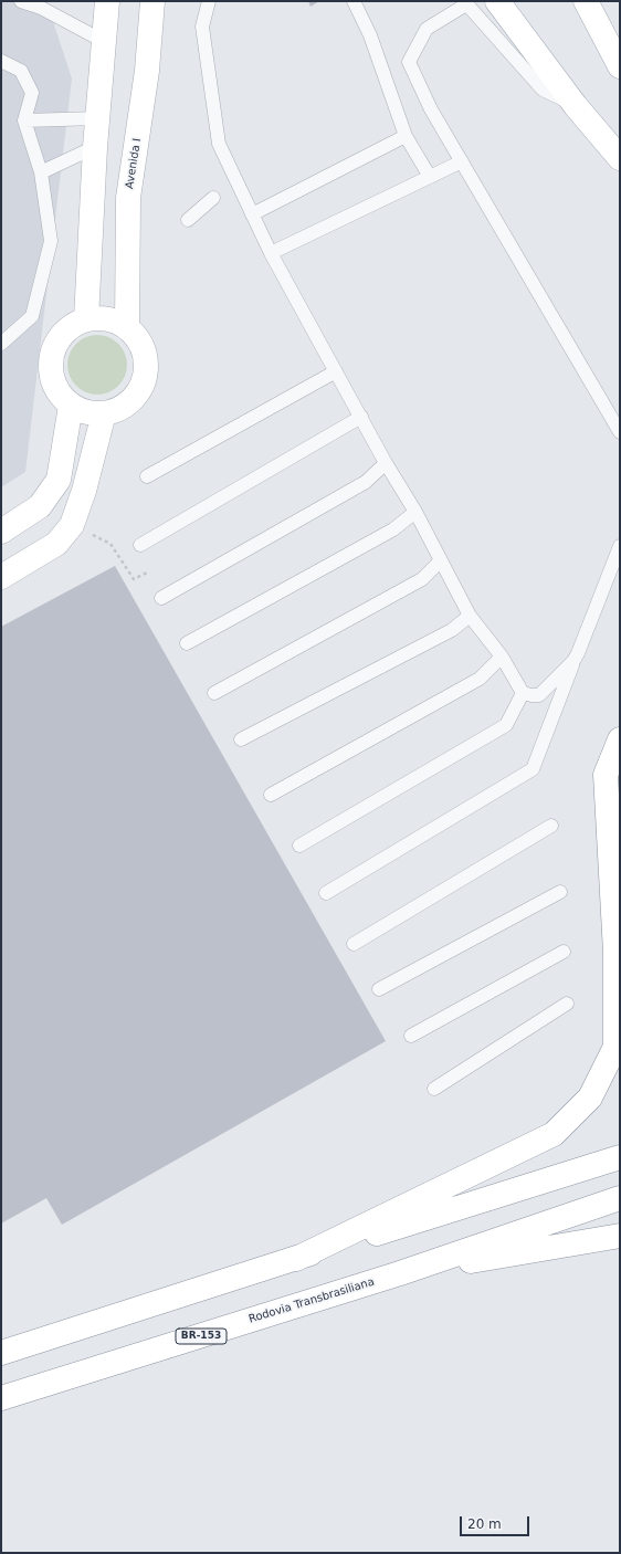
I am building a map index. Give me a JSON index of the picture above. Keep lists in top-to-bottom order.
{
  "streets": {
    "main road": ["Avenida I", "Rodovia Transbrasiliana", "BR-153"]
  },
  "scale_bar": "20 m"
}
